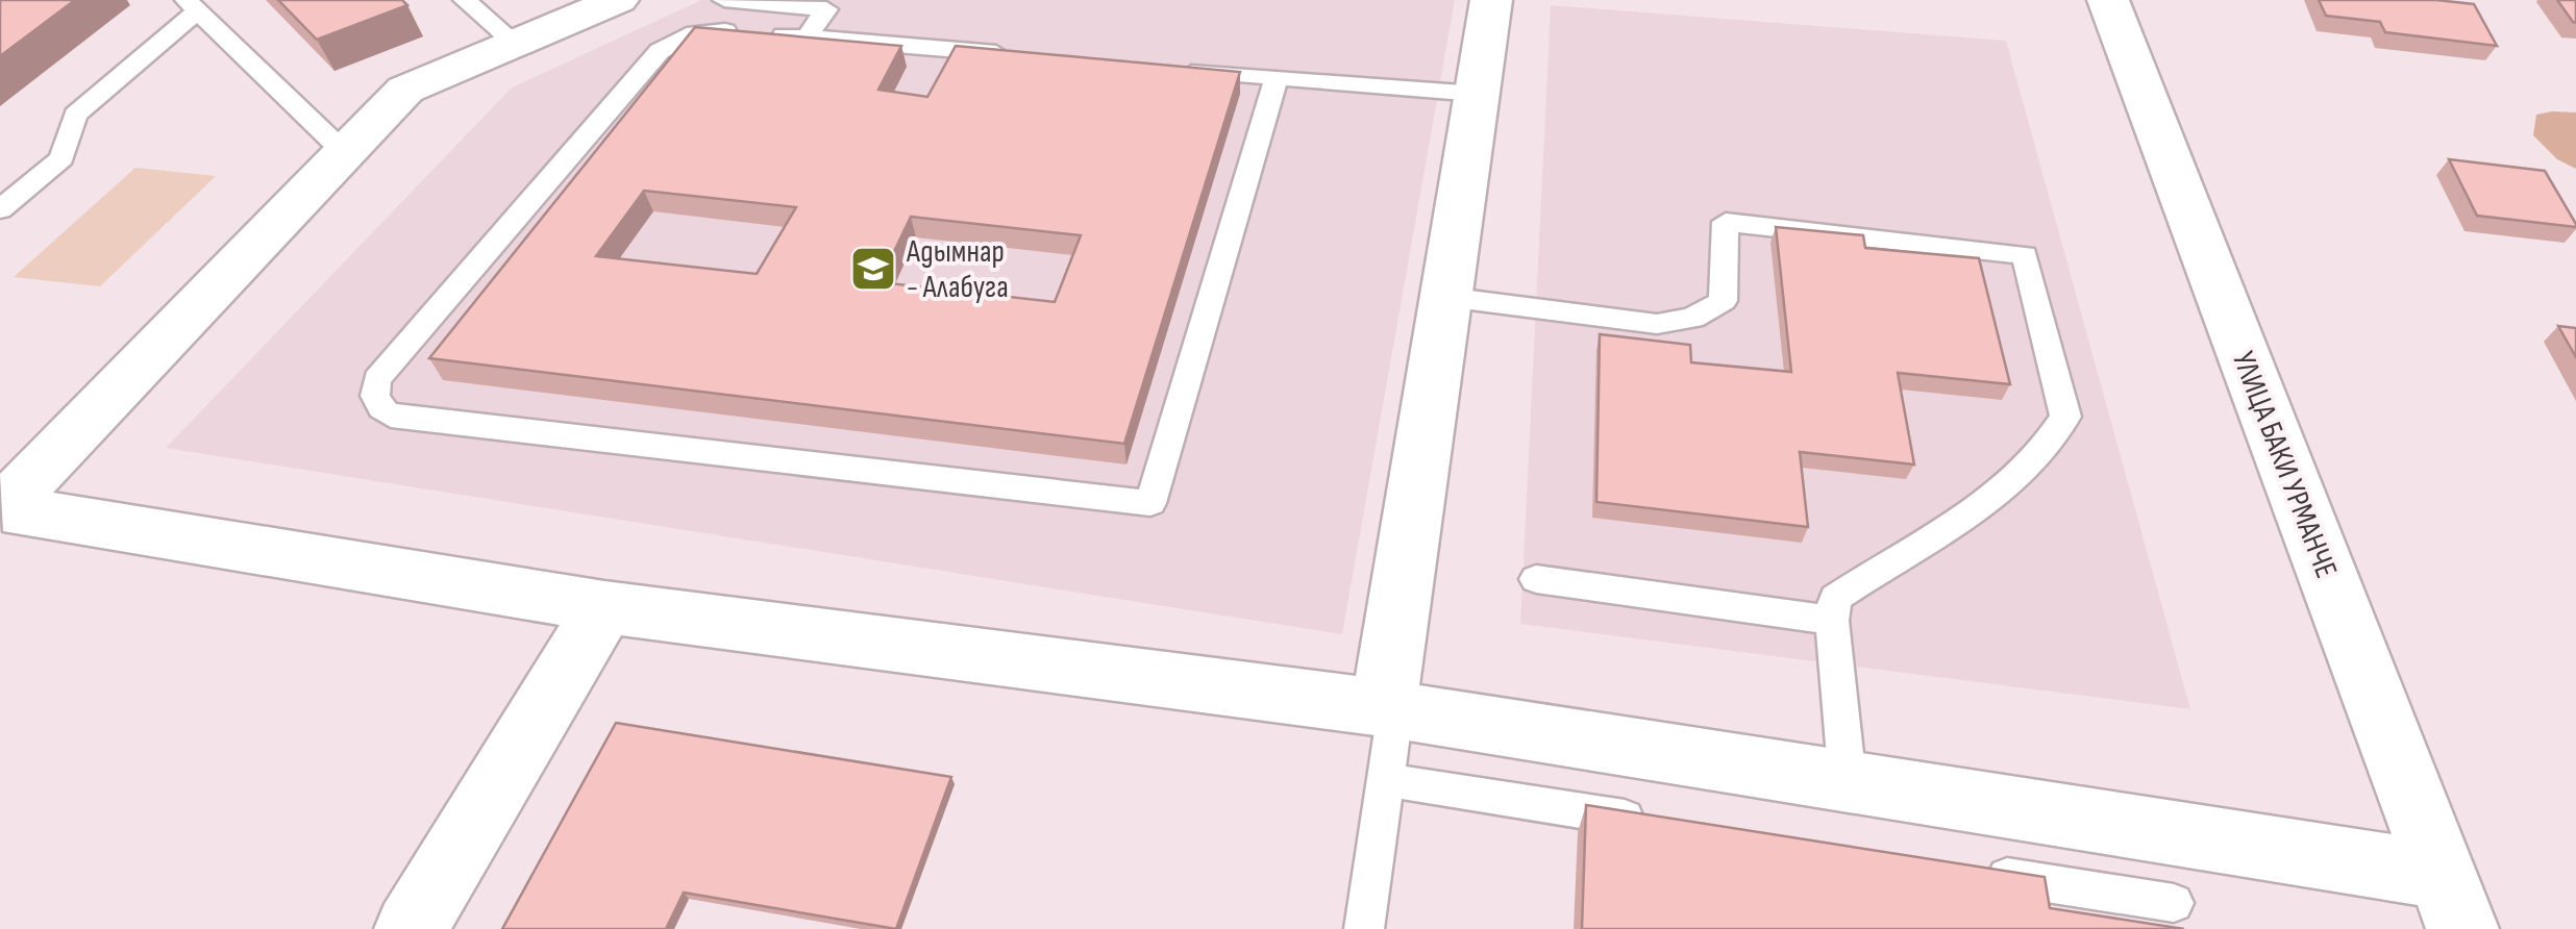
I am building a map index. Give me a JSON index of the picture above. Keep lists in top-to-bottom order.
{
  "streets": {
    "street": ["УЛИЦА БАКИ УРМАНЧЕ"]
  },
  "places": {
    "school or university": ["Адымнар - Алабуга"]
  }
}
